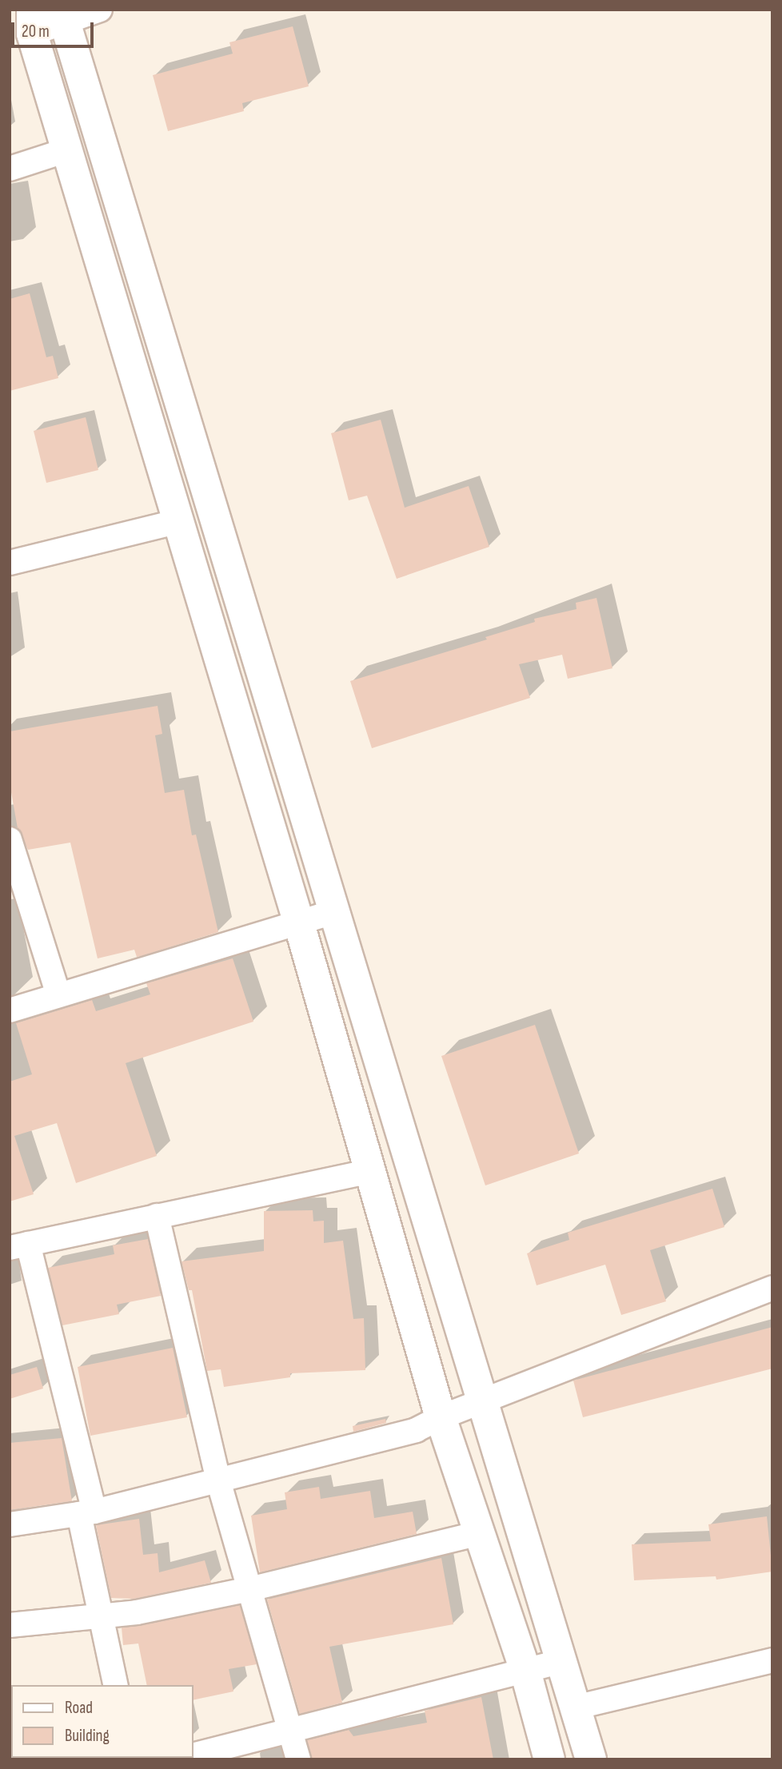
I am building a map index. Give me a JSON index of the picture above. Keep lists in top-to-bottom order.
{
  "legend": ["Road", "Building"],
  "scale_bar": "20 m"
}
